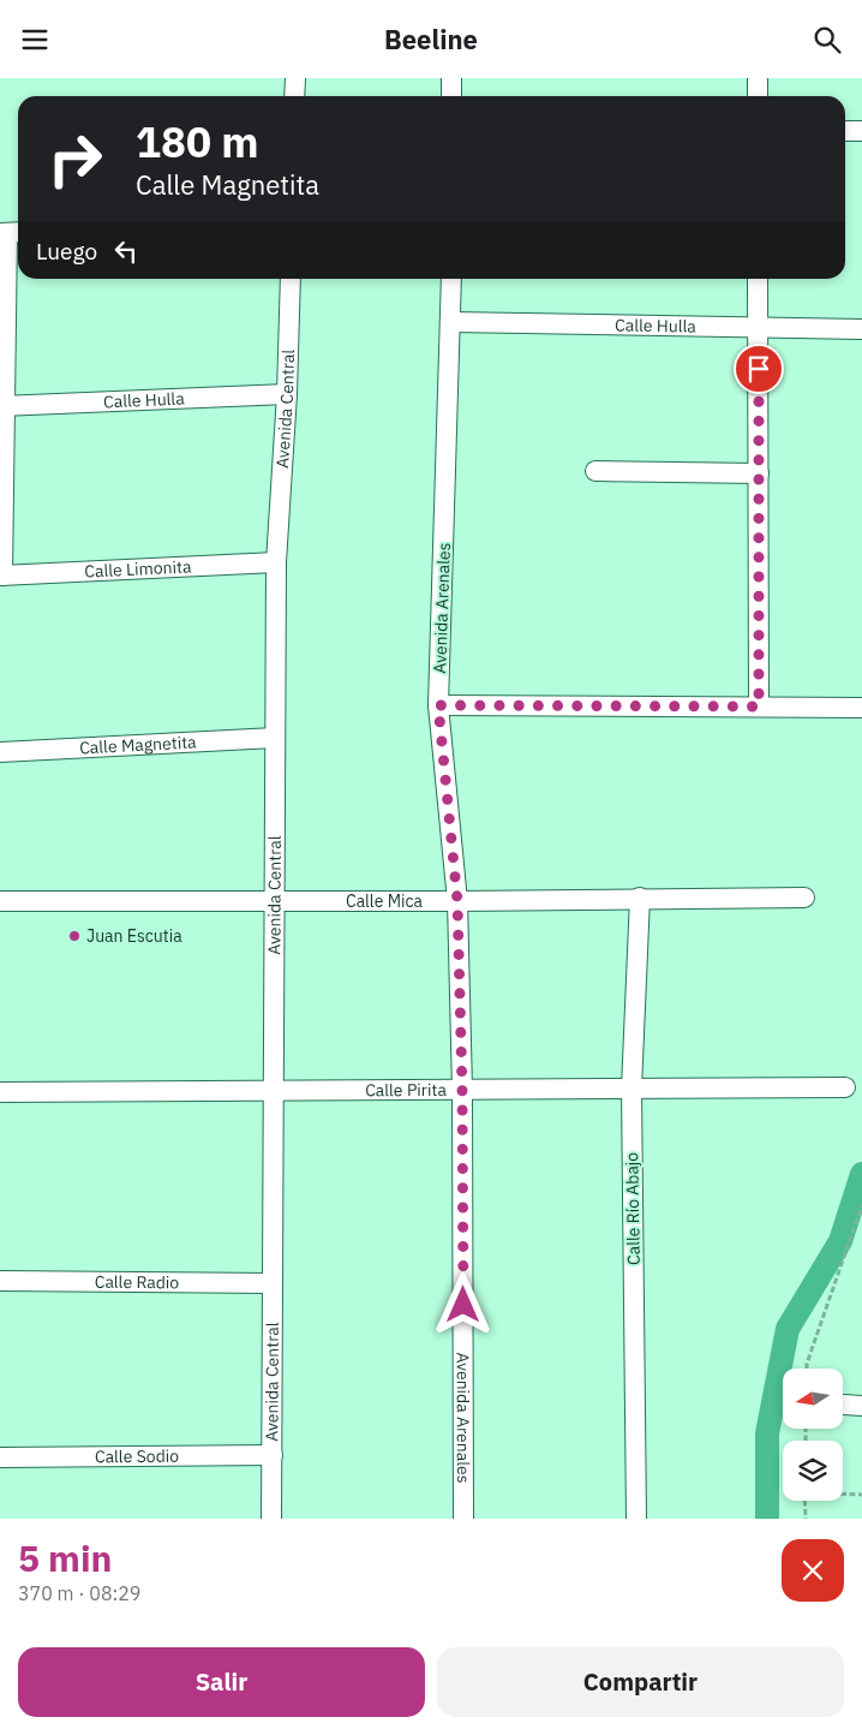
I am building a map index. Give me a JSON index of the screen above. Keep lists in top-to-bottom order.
{
  "streets": {
    "street": [
      "Calle Hulla",
      "Avenida Central",
      "Calle Limonita",
      "Avenida Arenales",
      "Calle Magnetita",
      "Calle Mica",
      "Calle Pirita",
      "Calle Río Abajo",
      "Calle Radio",
      "Calle Sodio"
    ]
  },
  "crossings": [
    ["Calle Hulla", "Avenida Central"],
    ["Calle Hulla", "Avenida Arenales"],
    ["Avenida Central", "Calle Limonita"],
    ["Avenida Central", "Calle Magnetita"],
    ["Avenida Central", "Calle Mica"],
    ["Avenida Central", "Calle Pirita"],
    ["Avenida Central", "Calle Radio"],
    ["Avenida Central", "Calle Sodio"],
    ["Avenida Arenales", "Calle Mica"],
    ["Avenida Arenales", "Calle Pirita"],
    ["Calle Mica", "Calle Río Abajo"],
    ["Calle Pirita", "Calle Río Abajo"]
  ],
  "places": ["Juan Escutia"],
  "north": "left",
  "page": {
    "header": "Beeline",
    "turn": ["180 m", "Calle Magnetita"],
    "then": "Luego",
    "heading": ["5 min", "370 m · 08:29"],
    "buttons": ["Salir", "Compartir"]
  }
}
